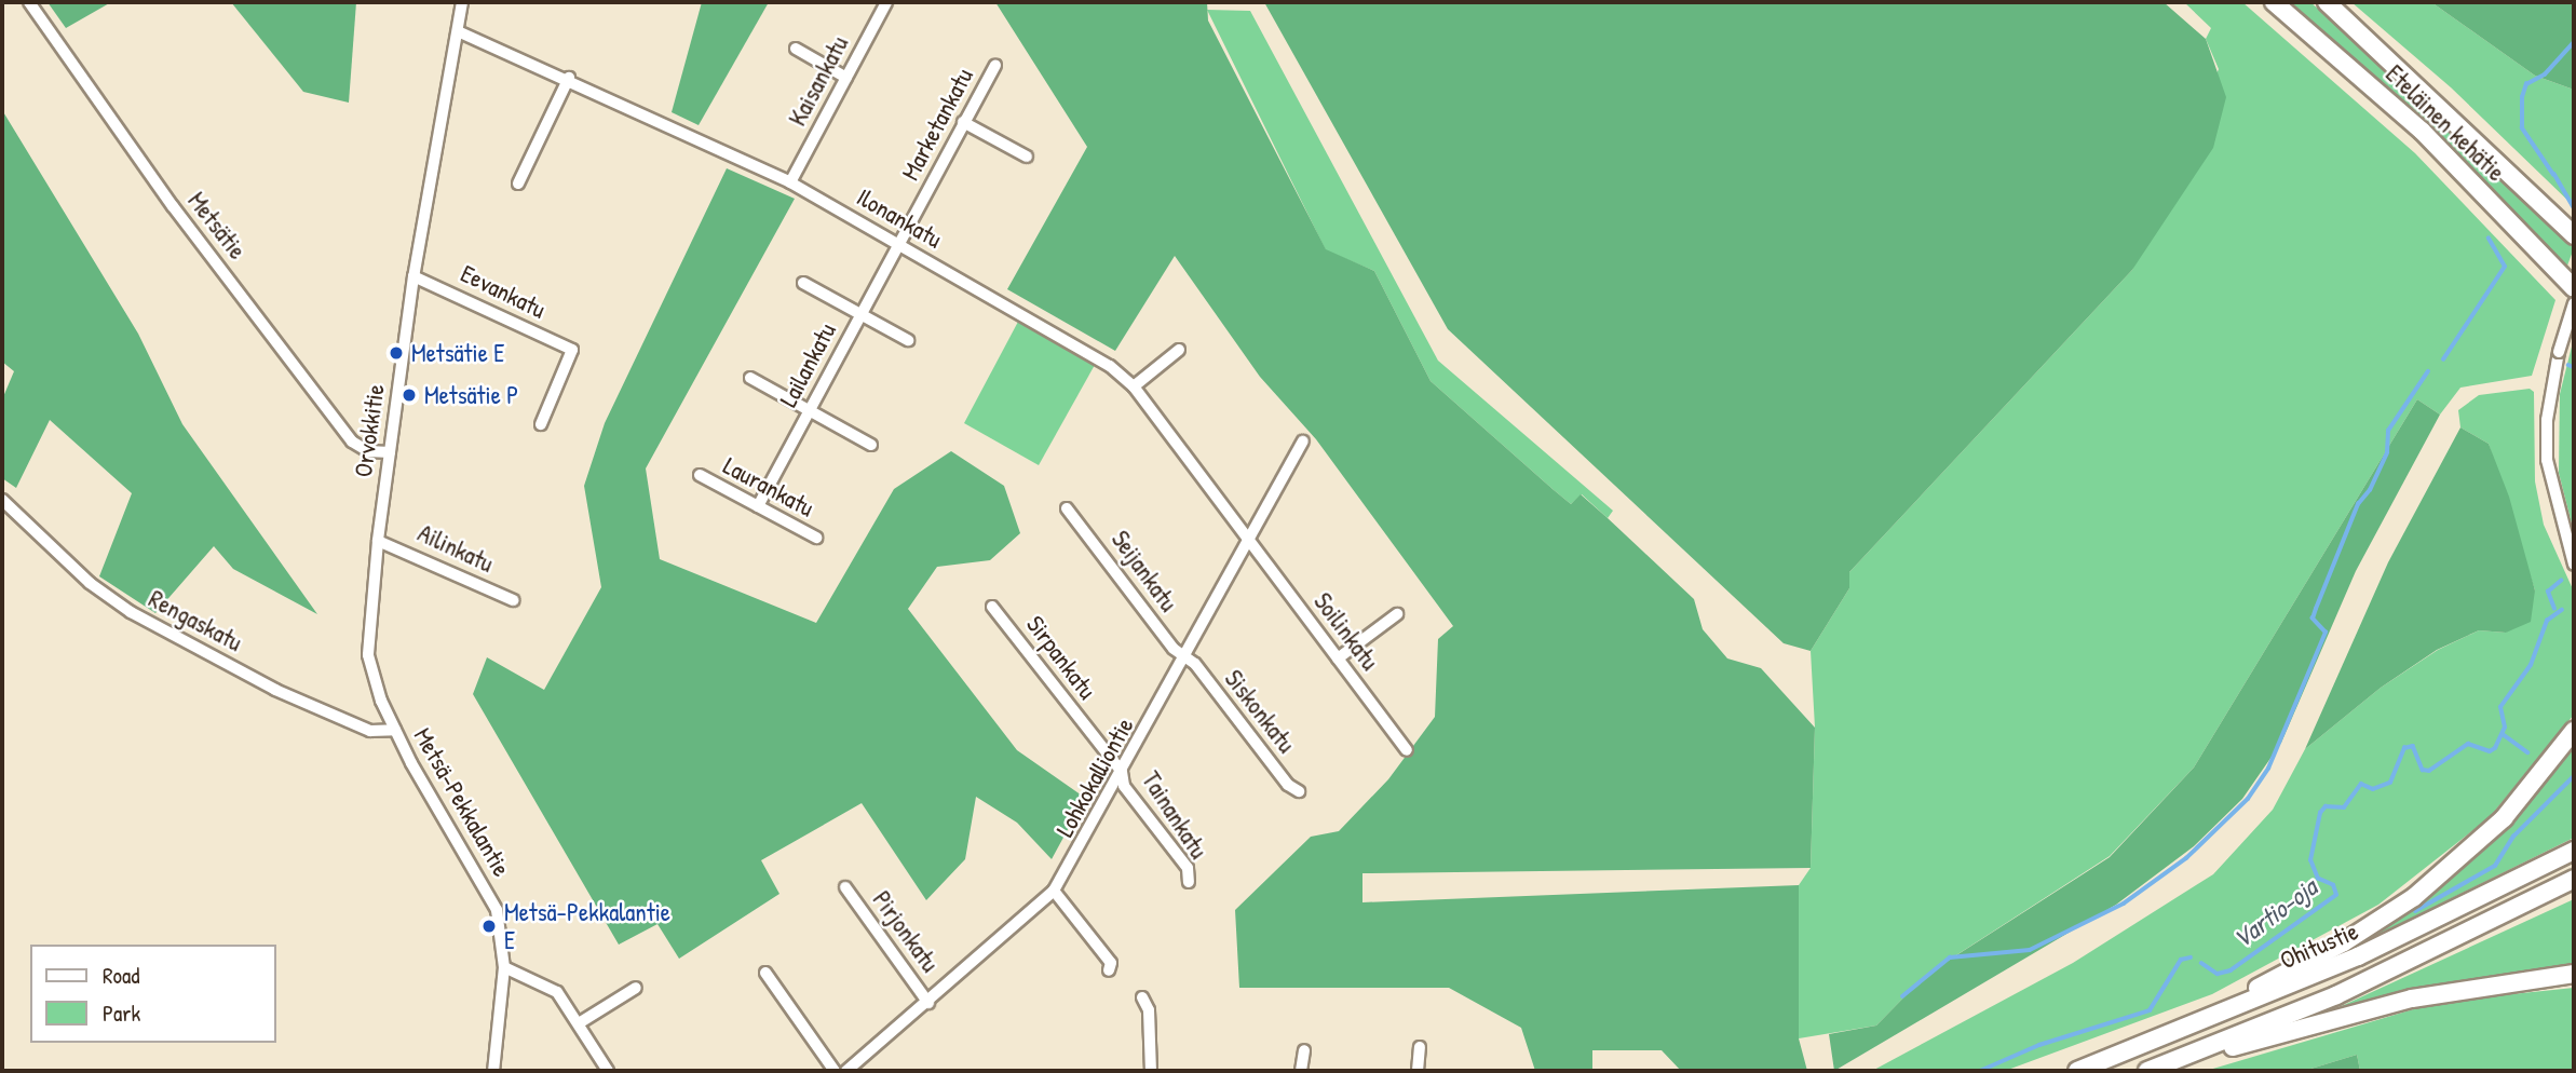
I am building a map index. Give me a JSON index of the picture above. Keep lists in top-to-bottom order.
{
  "streets": {
    "highway": ["Eteläinen kehätie", "Ohitustie"],
    "street": [
      "Kaisankatu",
      "Marketankatu",
      "Ilonankatu",
      "Metsätie",
      "Eevankatu",
      "Lailankatu",
      "Orvokkitie",
      "Laurankatu",
      "Ailinkatu",
      "Seijankatu",
      "Rengaskatu",
      "Soilinkatu",
      "Sirpankatu",
      "Siskonkatu",
      "Lohkokalliontie",
      "Metsä-Pekkalantie",
      "Tainankatu",
      "Pirjonkatu"
    ]
  },
  "crossings": [
    ["Kaisankatu", "Ilonankatu"],
    ["Marketankatu", "Ilonankatu"],
    ["Marketankatu", "Lailankatu"],
    ["Ilonankatu", "Lailankatu"],
    ["Ilonankatu", "Orvokkitie"],
    ["Ilonankatu", "Soilinkatu"],
    ["Ilonankatu", "Lohkokalliontie"],
    ["Metsätie", "Orvokkitie"],
    ["Eevankatu", "Orvokkitie"],
    ["Lailankatu", "Laurankatu"],
    ["Orvokkitie", "Ailinkatu"],
    ["Orvokkitie", "Rengaskatu"],
    ["Orvokkitie", "Metsä-Pekkalantie"],
    ["Seijankatu", "Siskonkatu"],
    ["Seijankatu", "Lohkokalliontie"],
    ["Rengaskatu", "Metsä-Pekkalantie"],
    ["Soilinkatu", "Lohkokalliontie"],
    ["Sirpankatu", "Lohkokalliontie"],
    ["Sirpankatu", "Tainankatu"],
    ["Siskonkatu", "Lohkokalliontie"],
    ["Lohkokalliontie", "Tainankatu"],
    ["Lohkokalliontie", "Pirjonkatu"]
  ],
  "water": ["Vartio-oja"],
  "places": ["Metsätie E", "Metsätie P", "Metsä-Pekkalantie E"],
  "legend": ["Road", "Park"]
}
